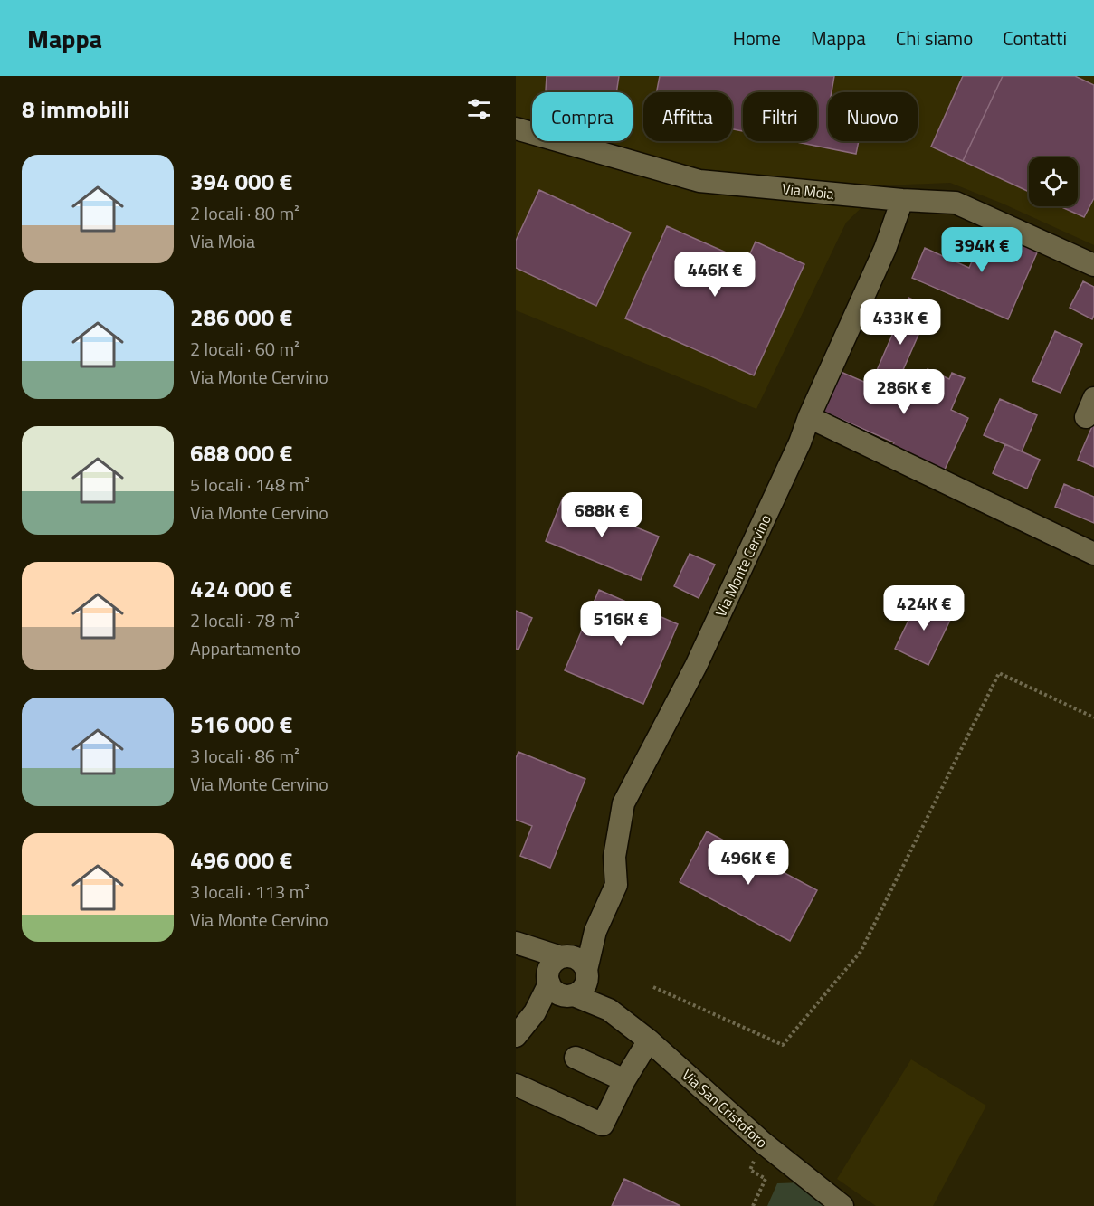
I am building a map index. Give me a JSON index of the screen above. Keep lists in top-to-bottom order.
{
  "streets": {
    "street": ["Via Moia", "Via Monte Cervino", "Via San Cristoforo"]
  },
  "crossings": [
    ["Via Moia", "Via Monte Cervino"],
    ["Via Monte Cervino", "Via San Cristoforo"]
  ],
  "page": {
    "header": "Mappa",
    "nav": [
      "Home",
      "Mappa",
      "Chi siamo",
      "Contatti"
    ],
    "heading": "8 immobili",
    "chip": [
      "Compra",
      "Affitta",
      "Filtri",
      "Nuovo"
    ],
    "list": [
      {
        "name": "394 000 €",
        "note": "2 locali · 80 m² · Via Moia"
      },
      {
        "name": "286 000 €",
        "note": "2 locali · 60 m² · Via Monte Cervino"
      },
      {
        "name": "688 000 €",
        "note": "5 locali · 148 m² · Via Monte Cervino"
      },
      {
        "name": "424 000 €",
        "note": "2 locali · 78 m² · Appartamento"
      },
      {
        "name": "516 000 €",
        "note": "3 locali · 86 m² · Via Monte Cervino"
      },
      {
        "name": "496 000 €",
        "note": "3 locali · 113 m² · Via Monte Cervino"
      }
    ],
    "price": [
      "394K €",
      "446K €",
      "433K €",
      "286K €",
      "688K €",
      "424K €",
      "516K €",
      "496K €"
    ]
  }
}
